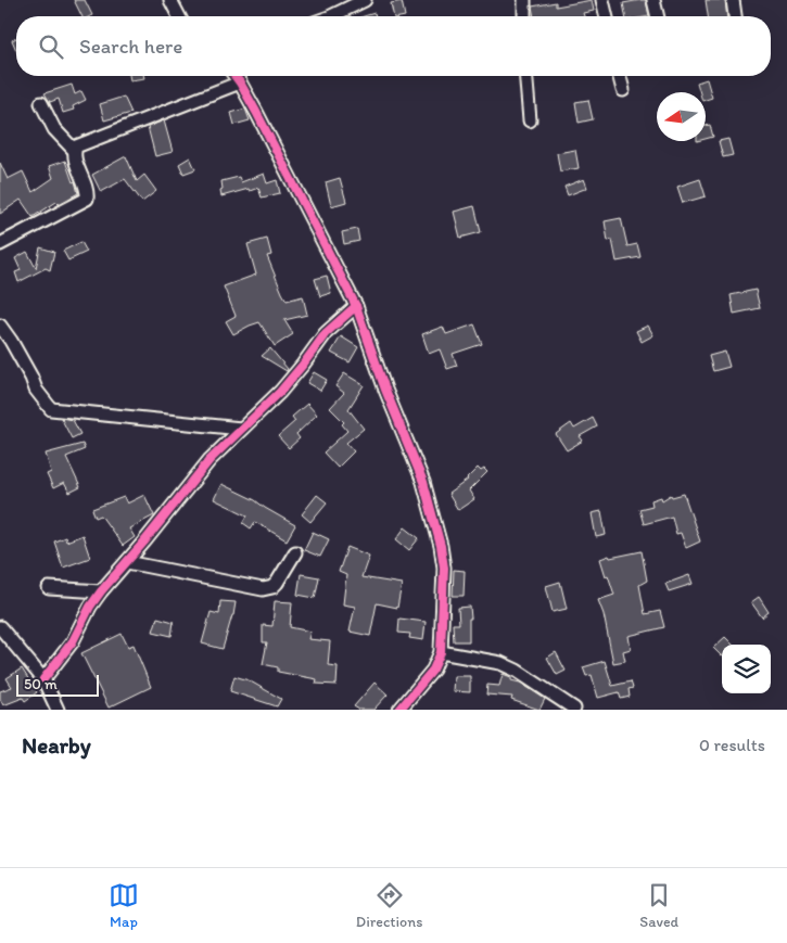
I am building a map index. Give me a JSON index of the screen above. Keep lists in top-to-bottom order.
{
  "scale_bar": "50 m",
  "north": "left",
  "page": {
    "search": "Search here",
    "scale": "50 m",
    "heading": ["Nearby", "0 results"],
    "nav": ["Map", "Directions", "Saved"]
  }
}
